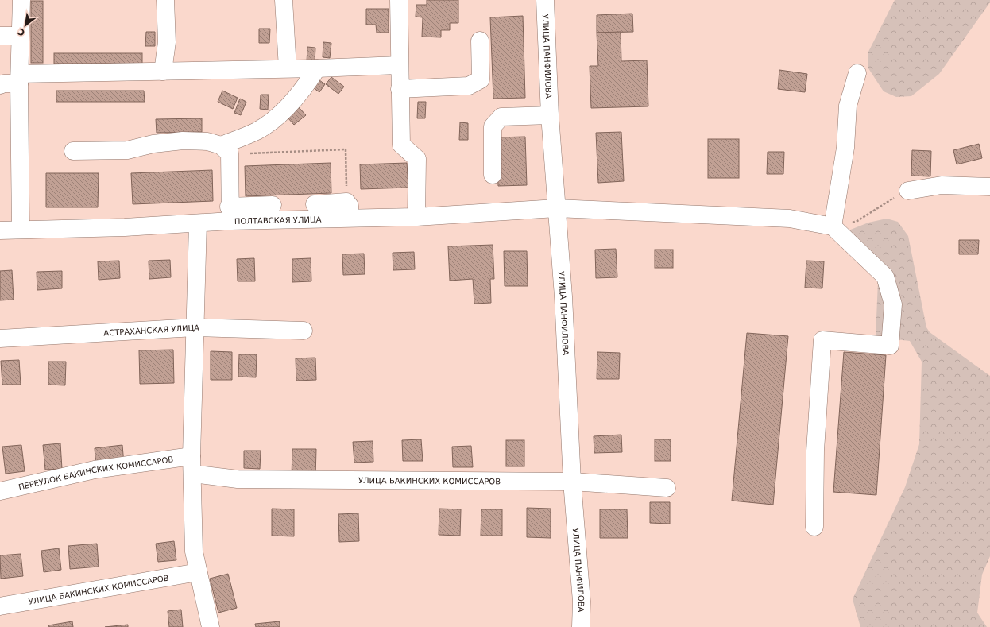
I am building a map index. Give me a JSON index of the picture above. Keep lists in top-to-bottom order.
{
  "streets": {
    "street": [
      "УЛИЦА ПАНФИЛОВА",
      "ПОЛТАВСКАЯ УЛИЦА",
      "АСТРАХАНСКАЯ УЛИЦА",
      "ПЕРЕУЛОК БАКИНСКИХ КОМИССАРОВ",
      "УЛИЦА БАКИНСКИХ КОМИССАРОВ"
    ]
  },
  "crossings": [
    ["УЛИЦА ПАНФИЛОВА", "ПОЛТАВСКАЯ УЛИЦА"],
    ["УЛИЦА ПАНФИЛОВА", "УЛИЦА БАКИНСКИХ КОМИССАРОВ"],
    ["ПЕРЕУЛОК БАКИНСКИХ КОМИССАРОВ", "УЛИЦА БАКИНСКИХ КОМИССАРОВ"]
  ],
  "north": "bottom left"
}
